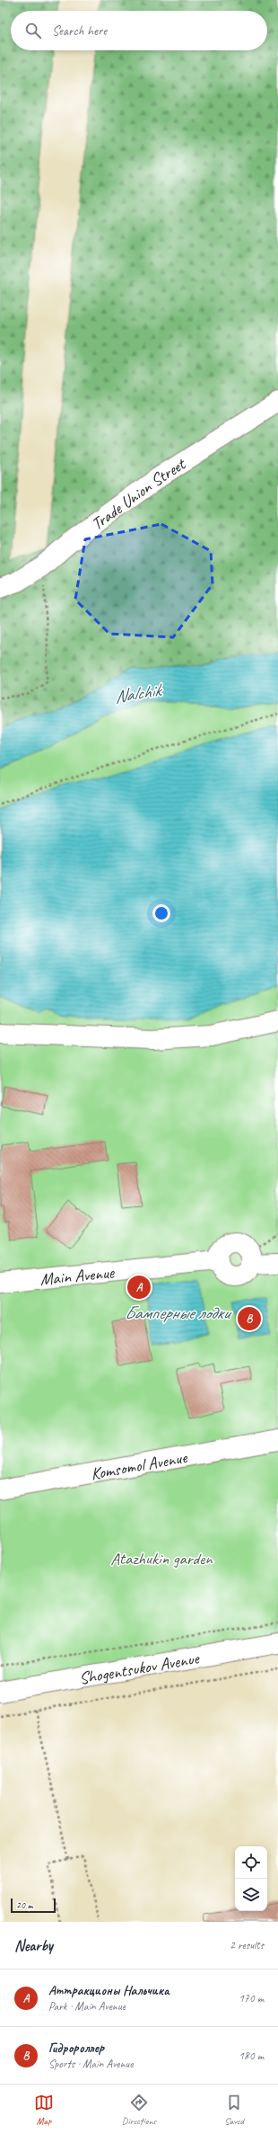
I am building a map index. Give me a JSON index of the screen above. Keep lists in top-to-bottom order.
{
  "streets": {
    "street": [
      "Trade Union Street",
      "Main Avenue",
      "Komsomol Avenue",
      "Shogentsukov Avenue"
    ]
  },
  "water": ["Nalchik", "Бамперные лодки"],
  "parks": ["Atazhukin garden"],
  "scale_bar": "20 m",
  "page": {
    "search": "Search here",
    "pins": ["A", "B"],
    "scale": "20 m",
    "heading": ["Nearby", "2 results"],
    "list": [
      {
        "mark": "A",
        "name": "Аттракционы Нальчика",
        "note": "Park · Main Avenue",
        "value": "170 m"
      },
      {
        "mark": "B",
        "name": "Гидророллер",
        "note": "Sports · Main Avenue",
        "value": "180 m"
      }
    ],
    "nav": ["Map", "Directions", "Saved"]
  }
}
